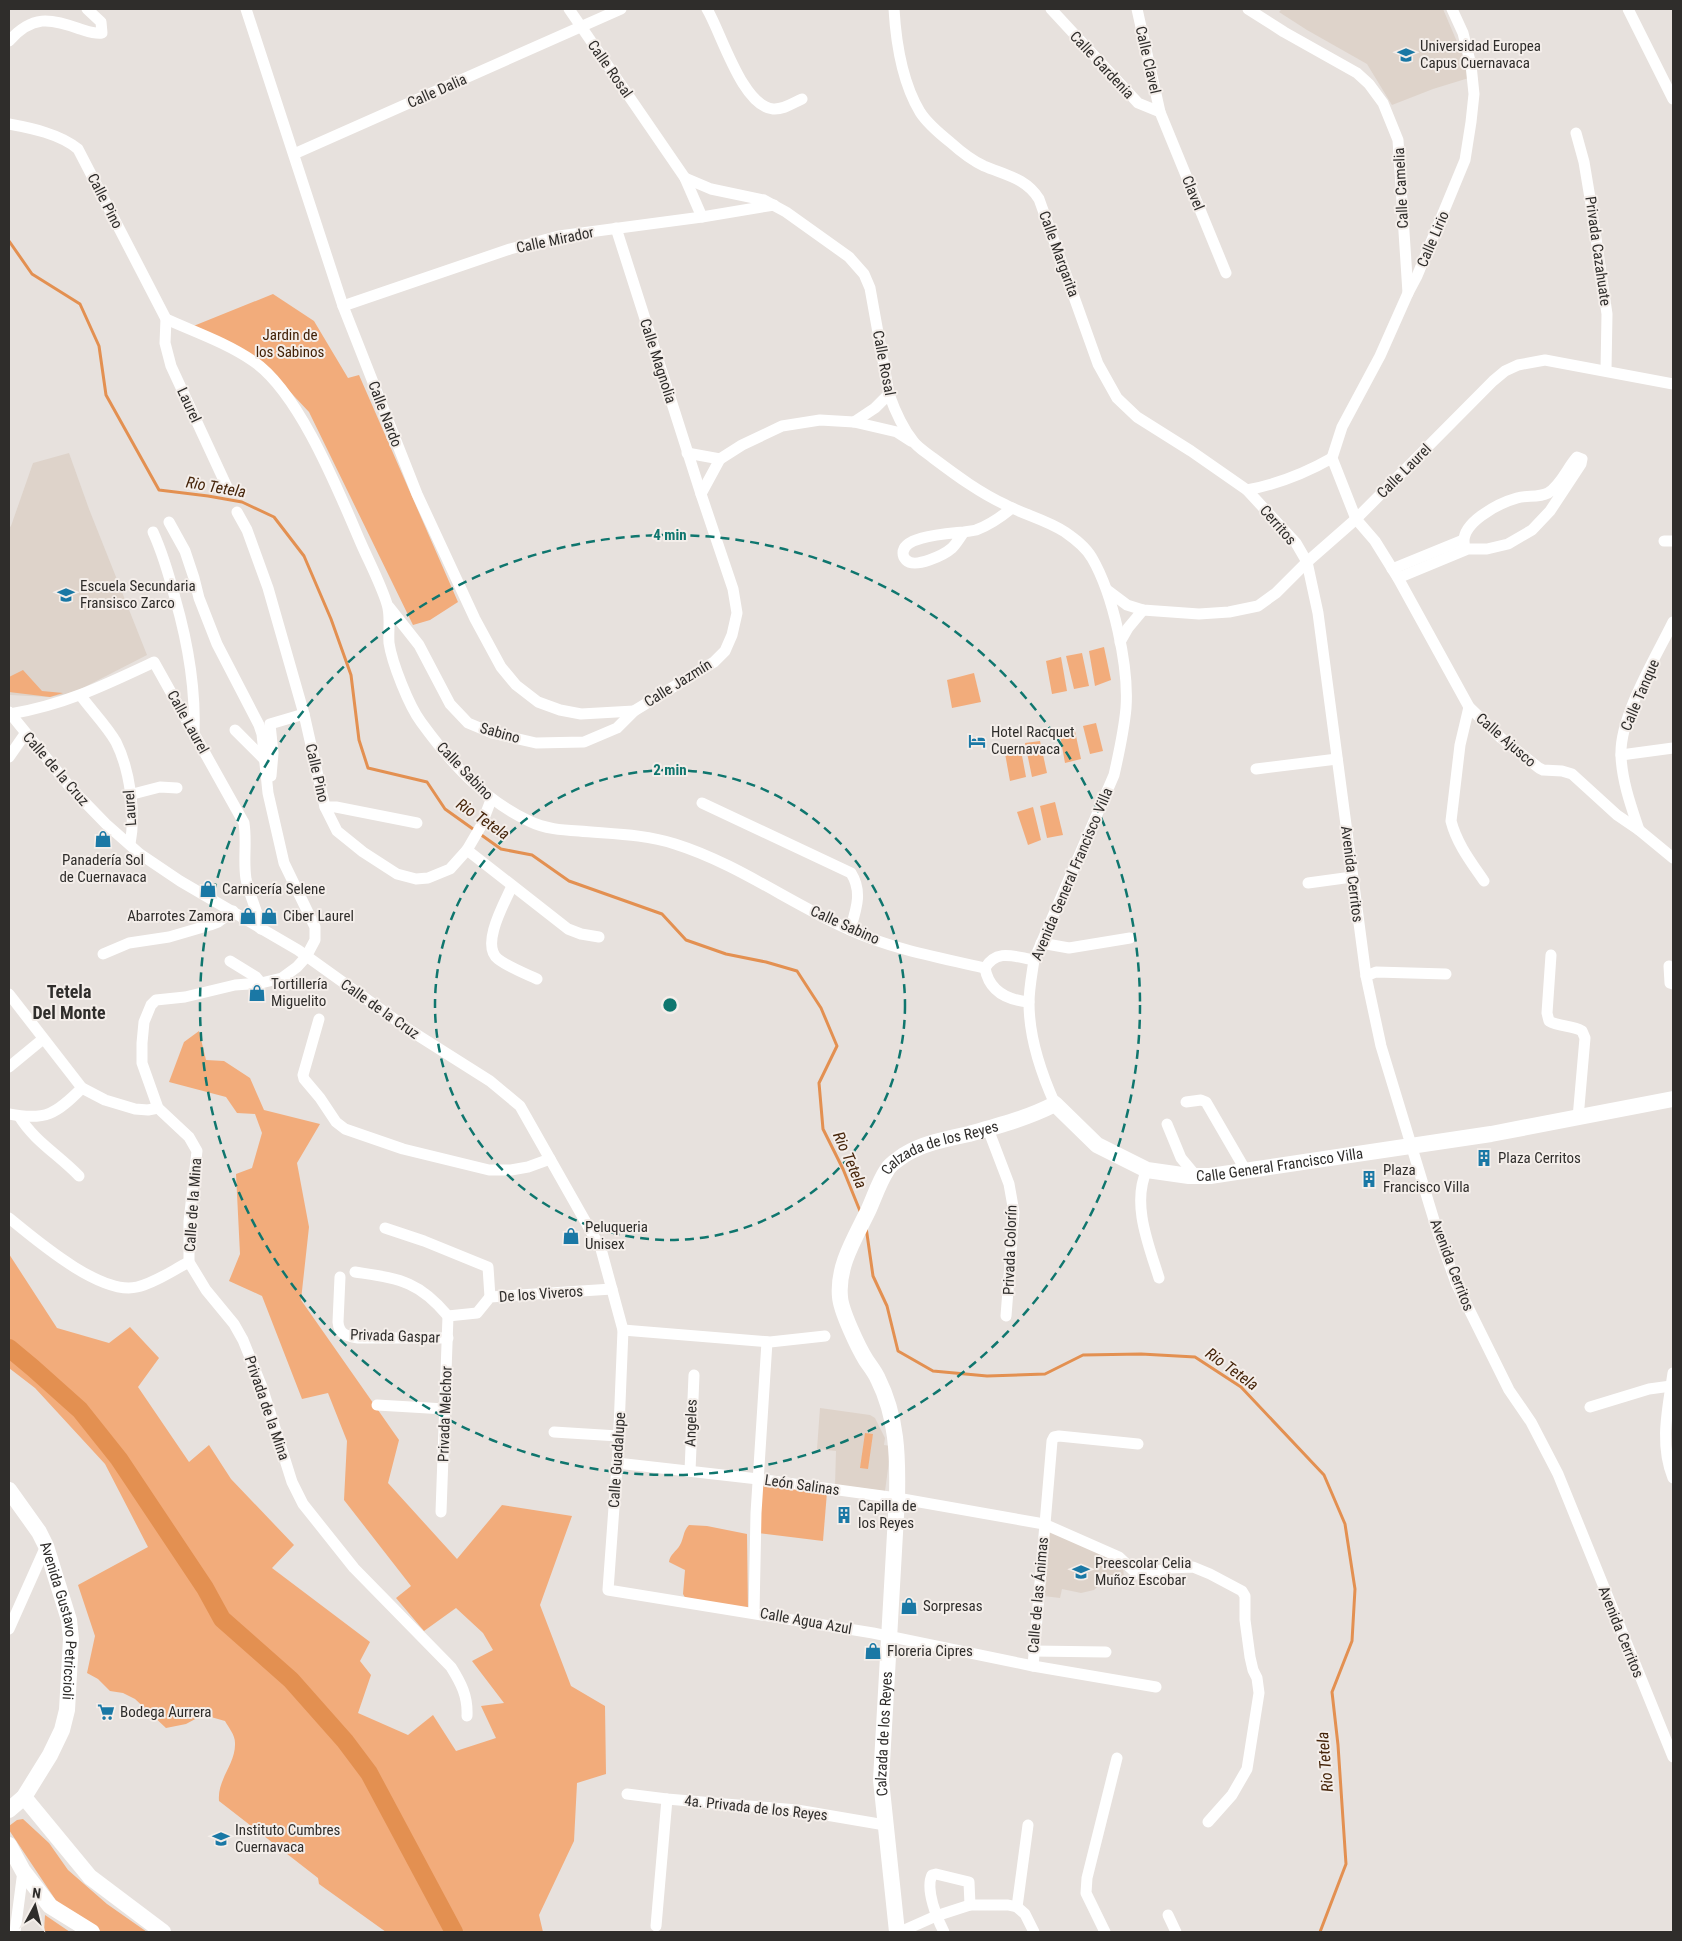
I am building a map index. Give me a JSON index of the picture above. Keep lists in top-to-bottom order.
{
  "streets": {
    "street": [
      "Calle Clavel",
      "Calle Gardenia",
      "Calle Rosal",
      "Calle Dalia",
      "Calle Camelia",
      "Clavel",
      "Calle Pino",
      "Calle Lirio",
      "Calle Mirador",
      "Privada Cazahuate",
      "Calle Margarita",
      "Calle Magnolia",
      "Laurel",
      "Calle Nardo",
      "Calle Laurel",
      "Cerritos",
      "Calle Jazmín",
      "Calle Tanque",
      "Sabino",
      "Calle Ajusco",
      "Calle de la Cruz",
      "Calle Sabino",
      "Avenida General Francisco Villa",
      "Avenida Cerritos",
      "Calzada de los Reyes",
      "Calle General Francisco Villa",
      "Calle de la Mina",
      "Privada Colorín",
      "De los Viveros",
      "Privada Gaspar",
      "Privada de la Mina",
      "Privada Melchor",
      "Angeles",
      "Calle Guadalupe",
      "León Salinas",
      "Calle de las Ánimas",
      "Avenida Gustavo Petriccioli",
      "Calle Agua Azul",
      "4a. Privada de los Reyes"
    ]
  },
  "crossings": [
    ["Calle Clavel", "Calle Gardenia"],
    ["Calle Clavel", "Clavel"],
    ["Calle Gardenia", "Clavel"],
    ["Calle Rosal", "Calle Dalia"],
    ["Calle Rosal", "Calle Mirador"],
    ["Calle Rosal", "Calle Laurel"],
    ["Calle Rosal", "Avenida General Francisco Villa"],
    ["Calle Dalia", "Calle Nardo"],
    ["Calle Camelia", "Calle Lirio"],
    ["Calle Pino", "Laurel"],
    ["Calle Pino", "Calle Sabino"],
    ["Calle Lirio", "Calle Ajusco"],
    ["Calle Mirador", "Calle Magnolia"],
    ["Calle Mirador", "Calle Nardo"],
    ["Privada Cazahuate", "Calle Laurel"],
    ["Calle Margarita", "Cerritos"],
    ["Calle Magnolia", "Calle Jazmín"],
    ["Laurel", "Calle Laurel"],
    ["Laurel", "Calle de la Cruz"],
    ["Laurel", "Calle Sabino"],
    ["Calle Nardo", "Calle Jazmín"],
    ["Calle Nardo", "Sabino"],
    ["Calle Laurel", "Cerritos"],
    ["Calle Laurel", "Calle Ajusco"],
    ["Calle Laurel", "Calle de la Cruz"],
    ["Calle Laurel", "Avenida Cerritos"],
    ["Cerritos", "Avenida Cerritos"],
    ["Calle Jazmín", "Sabino"],
    ["Calle Tanque", "Calle Ajusco"],
    ["Sabino", "Calle Sabino"],
    ["Calle de la Cruz", "Calle de la Mina"],
    ["Calle de la Cruz", "De los Viveros"],
    ["Calle de la Cruz", "Calle Guadalupe"],
    ["Avenida General Francisco Villa", "Calzada de los Reyes"],
    ["Avenida General Francisco Villa", "Calle General Francisco Villa"],
    ["Avenida Cerritos", "Calle General Francisco Villa"],
    ["Calzada de los Reyes", "Calle General Francisco Villa"],
    ["Calzada de los Reyes", "Privada Colorín"],
    ["Calzada de los Reyes", "León Salinas"],
    ["Calzada de los Reyes", "Calle Agua Azul"],
    ["Calzada de los Reyes", "4a. Privada de los Reyes"],
    ["Calle de la Mina", "Privada de la Mina"],
    ["De los Viveros", "Privada Melchor"],
    ["Privada Gaspar", "Privada Melchor"],
    ["Angeles", "León Salinas"],
    ["Calle Guadalupe", "León Salinas"],
    ["Calle Guadalupe", "Calle Agua Azul"],
    ["León Salinas", "Calle de las Ánimas"],
    ["Calle de las Ánimas", "Calle Agua Azul"]
  ],
  "districts": ["Tetela Del Monte"],
  "water": ["Rio Tetela"],
  "parks": ["Jardin de los Sabinos"],
  "places": {
    "school or university": [
      "Universidad Europea Capus Cuernavaca",
      "Escuela Secundaria Fransisco Zarco",
      "Preescolar Celia Muñoz Escobar",
      "Instituto Cumbres Cuernavaca"
    ],
    "hotel": ["Hotel Racquet Cuernavaca"],
    "shop": [
      "Panadería Sol de Cuernavaca",
      "Carnicería Selene",
      "Abarrotes Zamora",
      "Ciber Laurel",
      "Tortillería Miguelito",
      "Peluqueria Unisex",
      "Sorpresas",
      "Floreria Cipres"
    ],
    "building": ["Plaza Cerritos", "Plaza Francisco Villa", "Capilla de los Reyes"],
    "supermarket": ["Bodega Aurrera"]
  },
  "north": "top",
  "rings": ["4 min", "2 min"]
}
